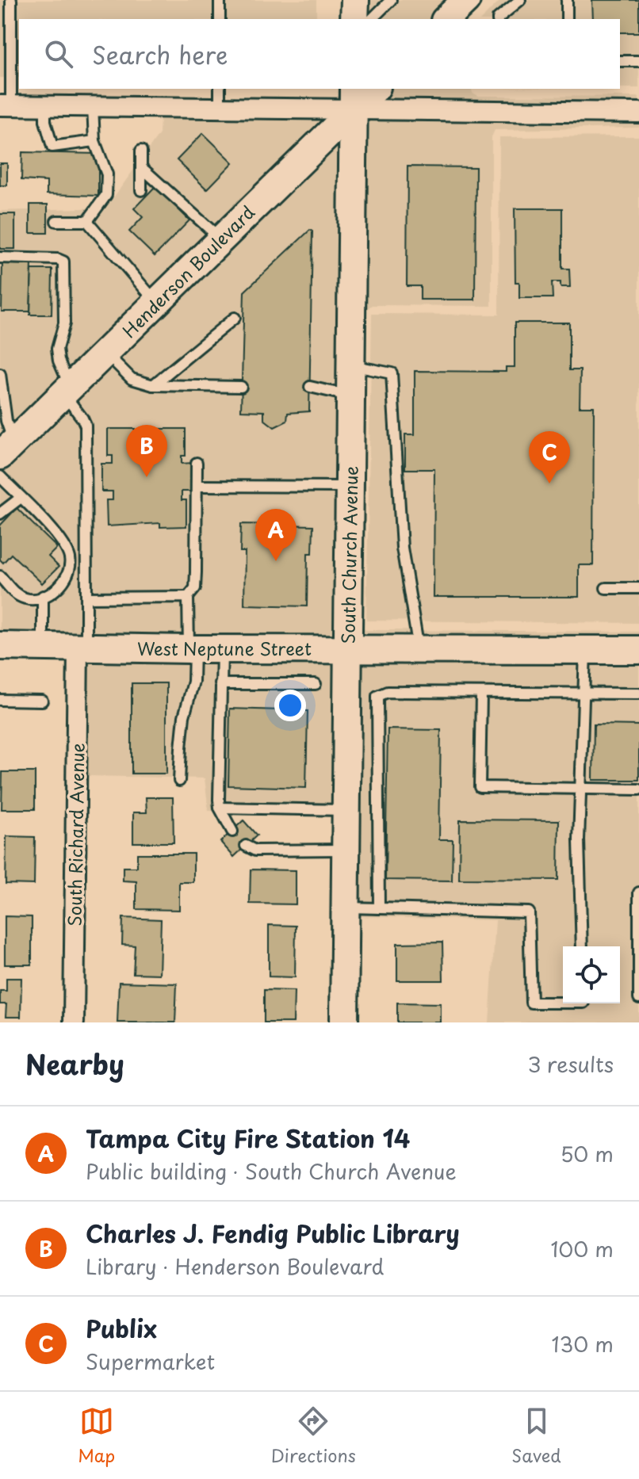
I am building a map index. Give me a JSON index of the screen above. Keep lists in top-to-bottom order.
{
  "streets": {
    "street": [
      "Henderson Boulevard",
      "South Church Avenue",
      "West Neptune Street",
      "South Richard Avenue"
    ]
  },
  "crossings": [
    ["Henderson Boulevard", "South Church Avenue"],
    ["South Church Avenue", "West Neptune Street"],
    ["West Neptune Street", "South Richard Avenue"]
  ],
  "page": {
    "search": "Search here",
    "pins": ["B", "C", "A"],
    "heading": ["Nearby", "3 results"],
    "list": [
      {
        "mark": "A",
        "name": "Tampa City Fire Station 14",
        "note": "Public building · South Church Avenue",
        "value": "50 m"
      },
      {
        "mark": "B",
        "name": "Charles J. Fendig Public Library",
        "note": "Library · Henderson Boulevard",
        "value": "100 m"
      },
      {
        "mark": "C",
        "name": "Publix",
        "note": "Supermarket",
        "value": "130 m"
      }
    ],
    "nav": ["Map", "Directions", "Saved"]
  }
}
